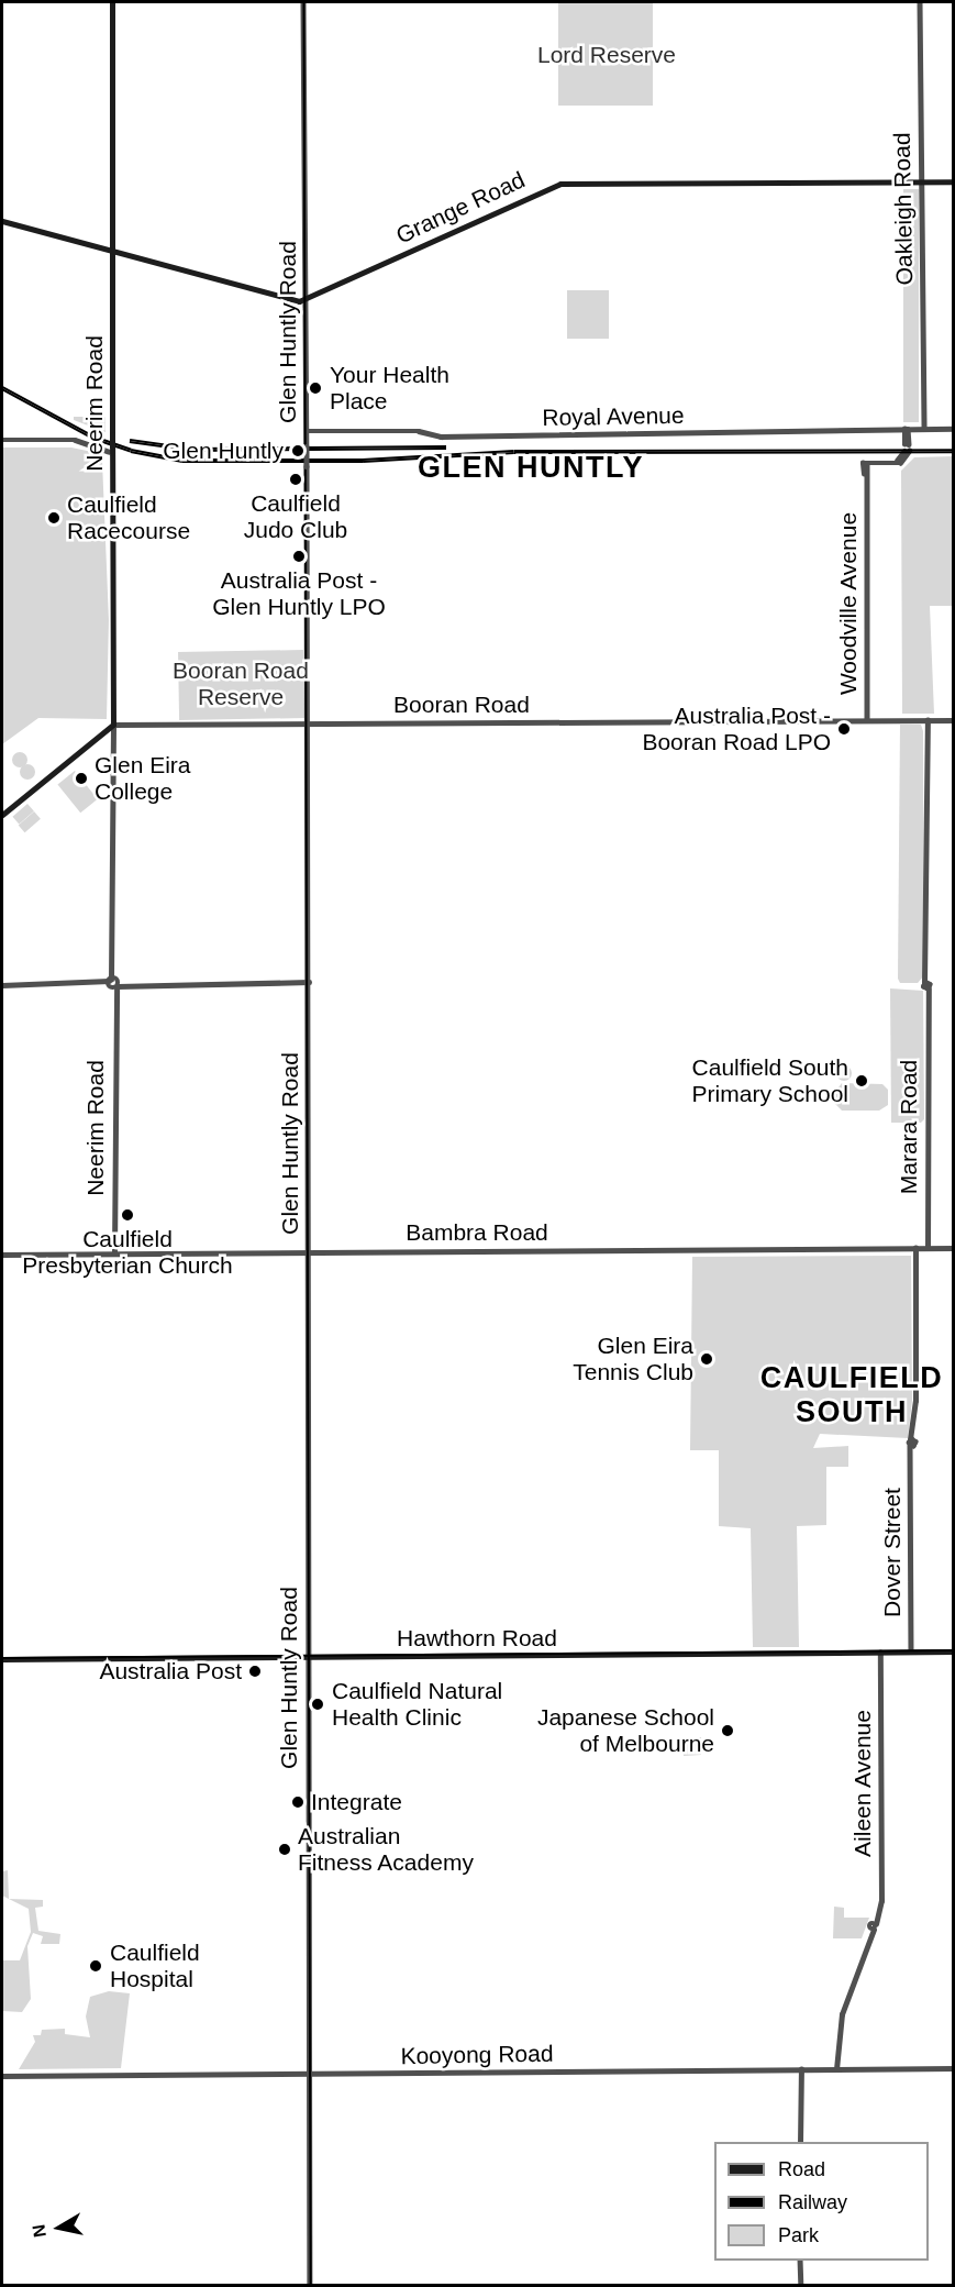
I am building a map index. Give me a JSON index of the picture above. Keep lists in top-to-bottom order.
{
  "streets": {
    "main road": ["Grange Road", "Neerim Road", "Hawthorn Road"],
    "street": [
      "Oakleigh Road",
      "Glen Huntly Road",
      "Royal Avenue",
      "Woodville Avenue",
      "Booran Road",
      "Marara Road",
      "Bambra Road",
      "Dover Street",
      "Aileen Avenue",
      "Kooyong Road"
    ]
  },
  "crossings": [
    ["Grange Road", "Oakleigh Road"],
    ["Grange Road", "Glen Huntly Road"],
    ["Oakleigh Road", "Royal Avenue"],
    ["Glen Huntly Road", "Royal Avenue"],
    ["Glen Huntly Road", "Booran Road"],
    ["Glen Huntly Road", "Bambra Road"],
    ["Glen Huntly Road", "Hawthorn Road"],
    ["Glen Huntly Road", "Kooyong Road"],
    ["Neerim Road", "Booran Road"],
    ["Neerim Road", "Bambra Road"],
    ["Woodville Avenue", "Booran Road"],
    ["Booran Road", "Marara Road"],
    ["Marara Road", "Bambra Road"],
    ["Bambra Road", "Dover Street"],
    ["Dover Street", "Hawthorn Road"],
    ["Hawthorn Road", "Aileen Avenue"],
    ["Aileen Avenue", "Kooyong Road"]
  ],
  "districts": ["GLEN HUNTLY", "CAULFIELD SOUTH"],
  "parks": ["Lord Reserve", "Booran Road Reserve"],
  "places": [
    "Your Health Place",
    "Glen Huntly",
    "Caulfield Judo Club",
    "Caulfield Racecourse",
    "Australia Post - Glen Huntly LPO",
    "Australia Post - Booran Road LPO",
    "Glen Eira College",
    "Caulfield South Primary School",
    "Caulfield Presbyterian Church",
    "Glen Eira Tennis Club",
    "Australia Post",
    "Caulfield Natural Health Clinic",
    "Japanese School of Melbourne",
    "Integrate",
    "Australian Fitness Academy",
    "Caulfield Hospital"
  ],
  "legend": ["Road", "Railway", "Park"],
  "north": "left"
}
